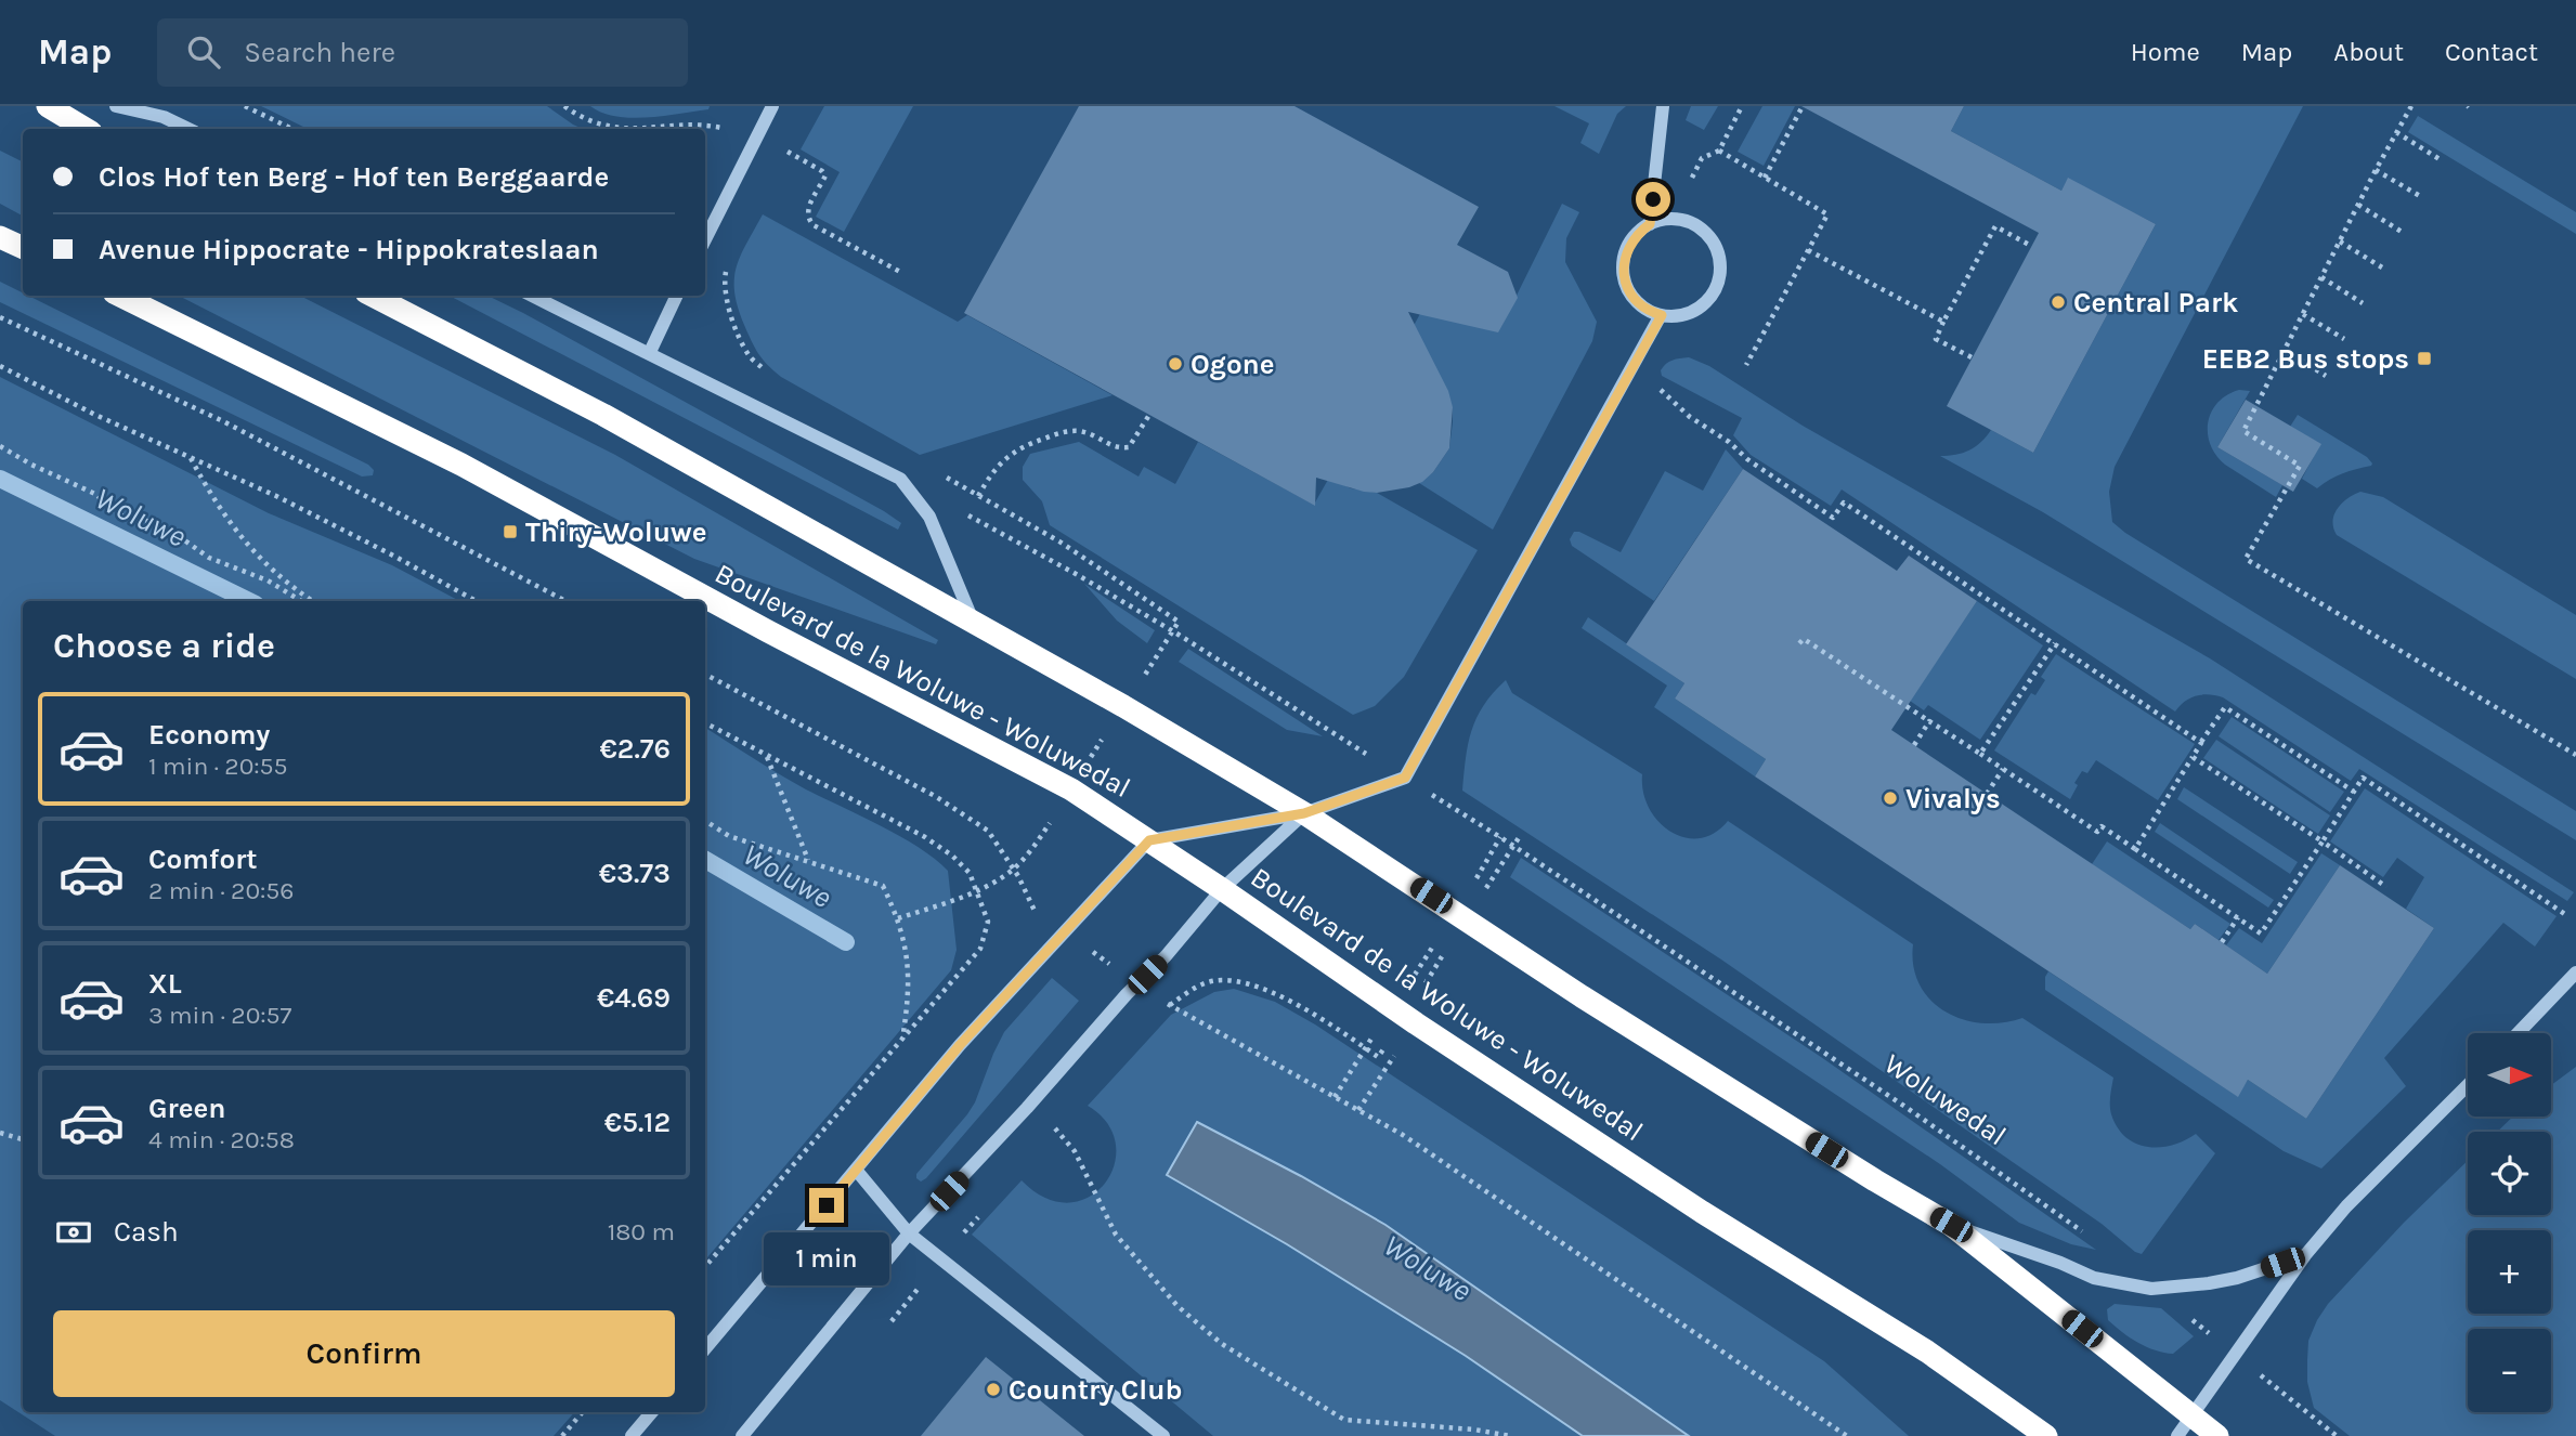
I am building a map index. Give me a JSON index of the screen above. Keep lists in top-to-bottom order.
{
  "streets": {
    "highway": ["Boulevard de la Woluwe - Woluwedal"],
    "path": ["Woluwedal"]
  },
  "water": ["Woluwe"],
  "places": {
    "other": [
      "Central Park",
      "Ogone",
      "Vivalys",
      "Country Club"
    ],
    "transit": ["EEB2 Bus stops", "Thiry-Woluwe"]
  },
  "north": "right",
  "page": {
    "header": "Map",
    "search": "Search here",
    "nav": [
      "Home",
      "Map",
      "About",
      "Contact"
    ],
    "banner": ["Clos Hof ten Berg - Hof ten Berggaarde", "Avenue Hippocrate - Hippokrateslaan"],
    "heading": "Choose a ride",
    "list": [
      {
        "name": "Economy",
        "note": "1 min · 20:55",
        "value": "€2.76"
      },
      {
        "name": "Comfort",
        "note": "2 min · 20:56",
        "value": "€3.73"
      },
      {
        "name": "XL",
        "note": "3 min · 20:57",
        "value": "€4.69"
      },
      {
        "name": "Green",
        "note": "4 min · 20:58",
        "value": "€5.12"
      }
    ],
    "map_buttons": ["+", "−"],
    "pay": ["Cash", "180 m"],
    "bubble": "1 min",
    "buttons": "Confirm"
  }
}
